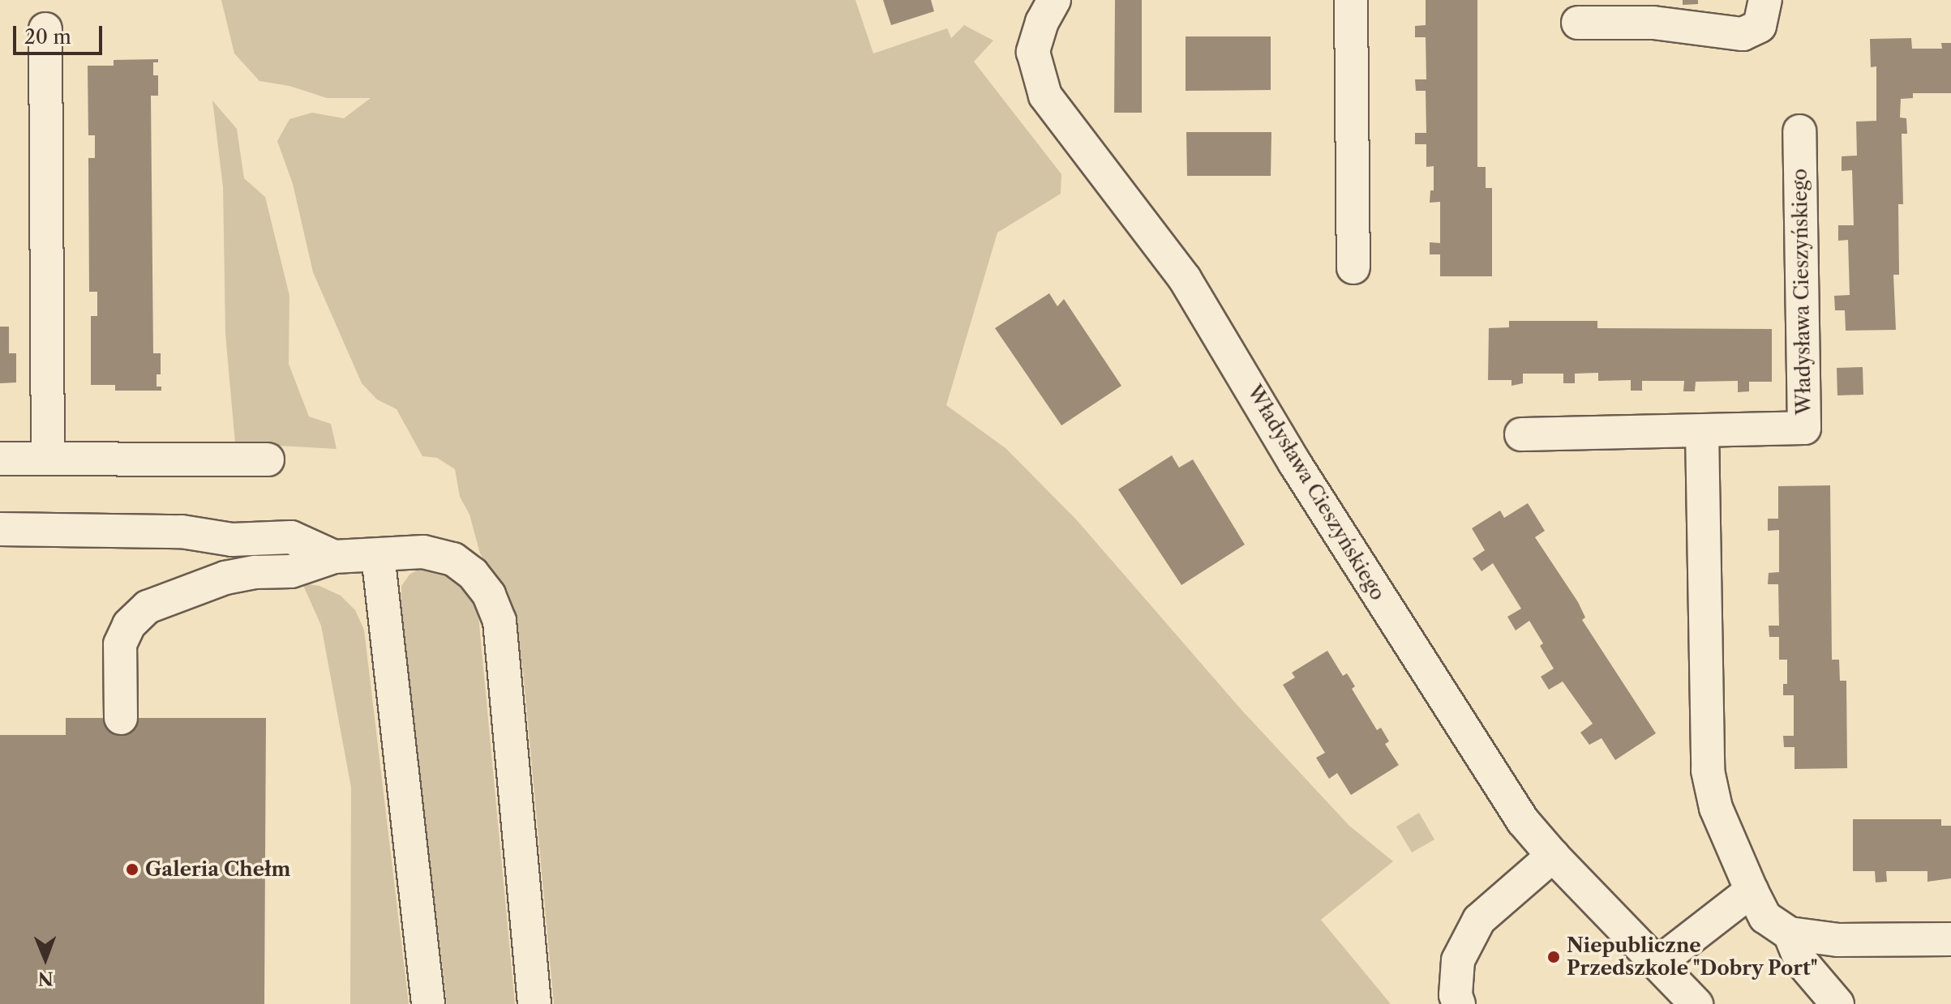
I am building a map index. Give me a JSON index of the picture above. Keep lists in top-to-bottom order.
{
  "streets": {
    "street": ["Władysława Cieszyńskiego"]
  },
  "places": ["Galeria Chełm", "Niepubliczne Przedszkole \"Dobry Port\""],
  "scale_bar": "20 m",
  "north": "bottom"
}
